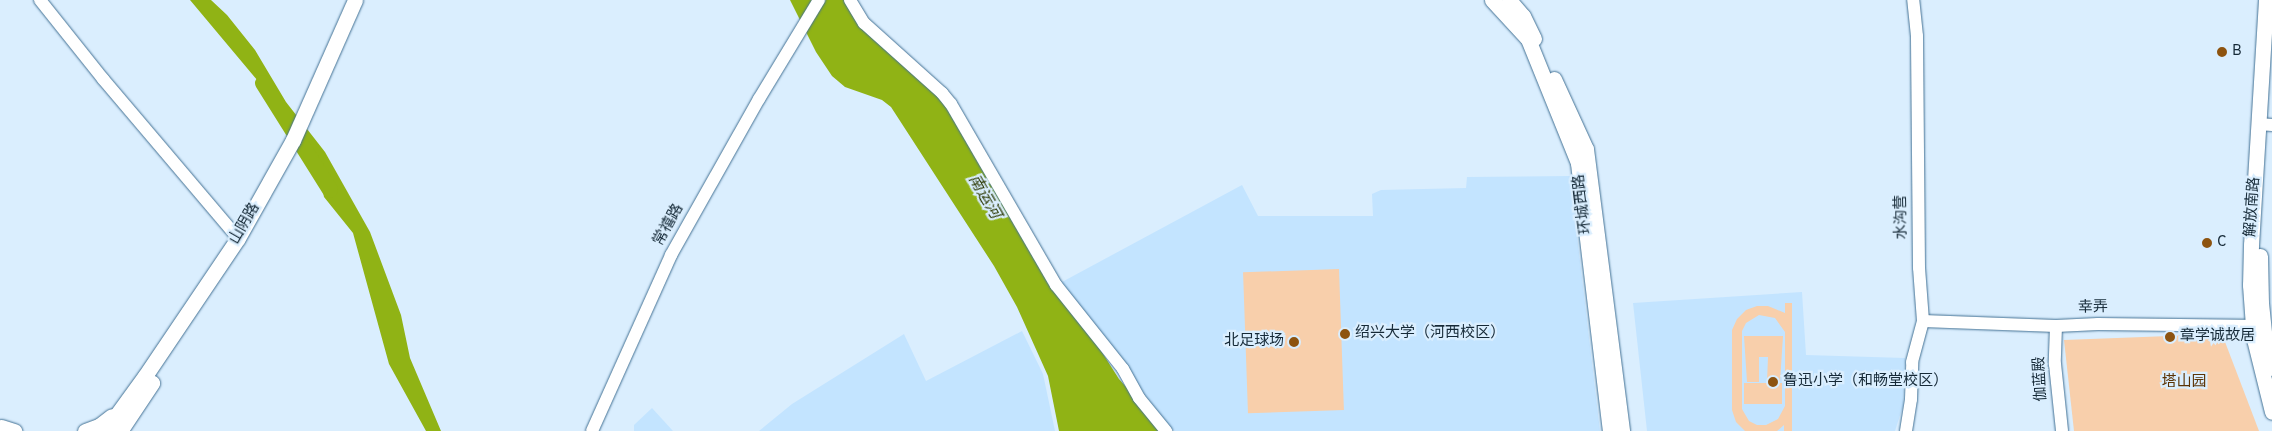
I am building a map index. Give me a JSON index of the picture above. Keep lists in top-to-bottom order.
{
  "streets": {
    "main road": ["环城西路", "解放南路", "山阴路"],
    "street": [
      "水沟营",
      "常禧路",
      "幸弄",
      "伽蓝殿"
    ]
  },
  "crossings": [
    ["解放南路", "幸弄"],
    ["水沟营", "幸弄"],
    ["幸弄", "伽蓝殿"]
  ],
  "water": ["南运河"],
  "parks": ["塔山园"],
  "places": [
    "B",
    "C",
    "绍兴大学（河西校区）",
    "章学诚故居",
    "北足球场",
    "鲁迅小学（和畅堂校区）"
  ]
}
